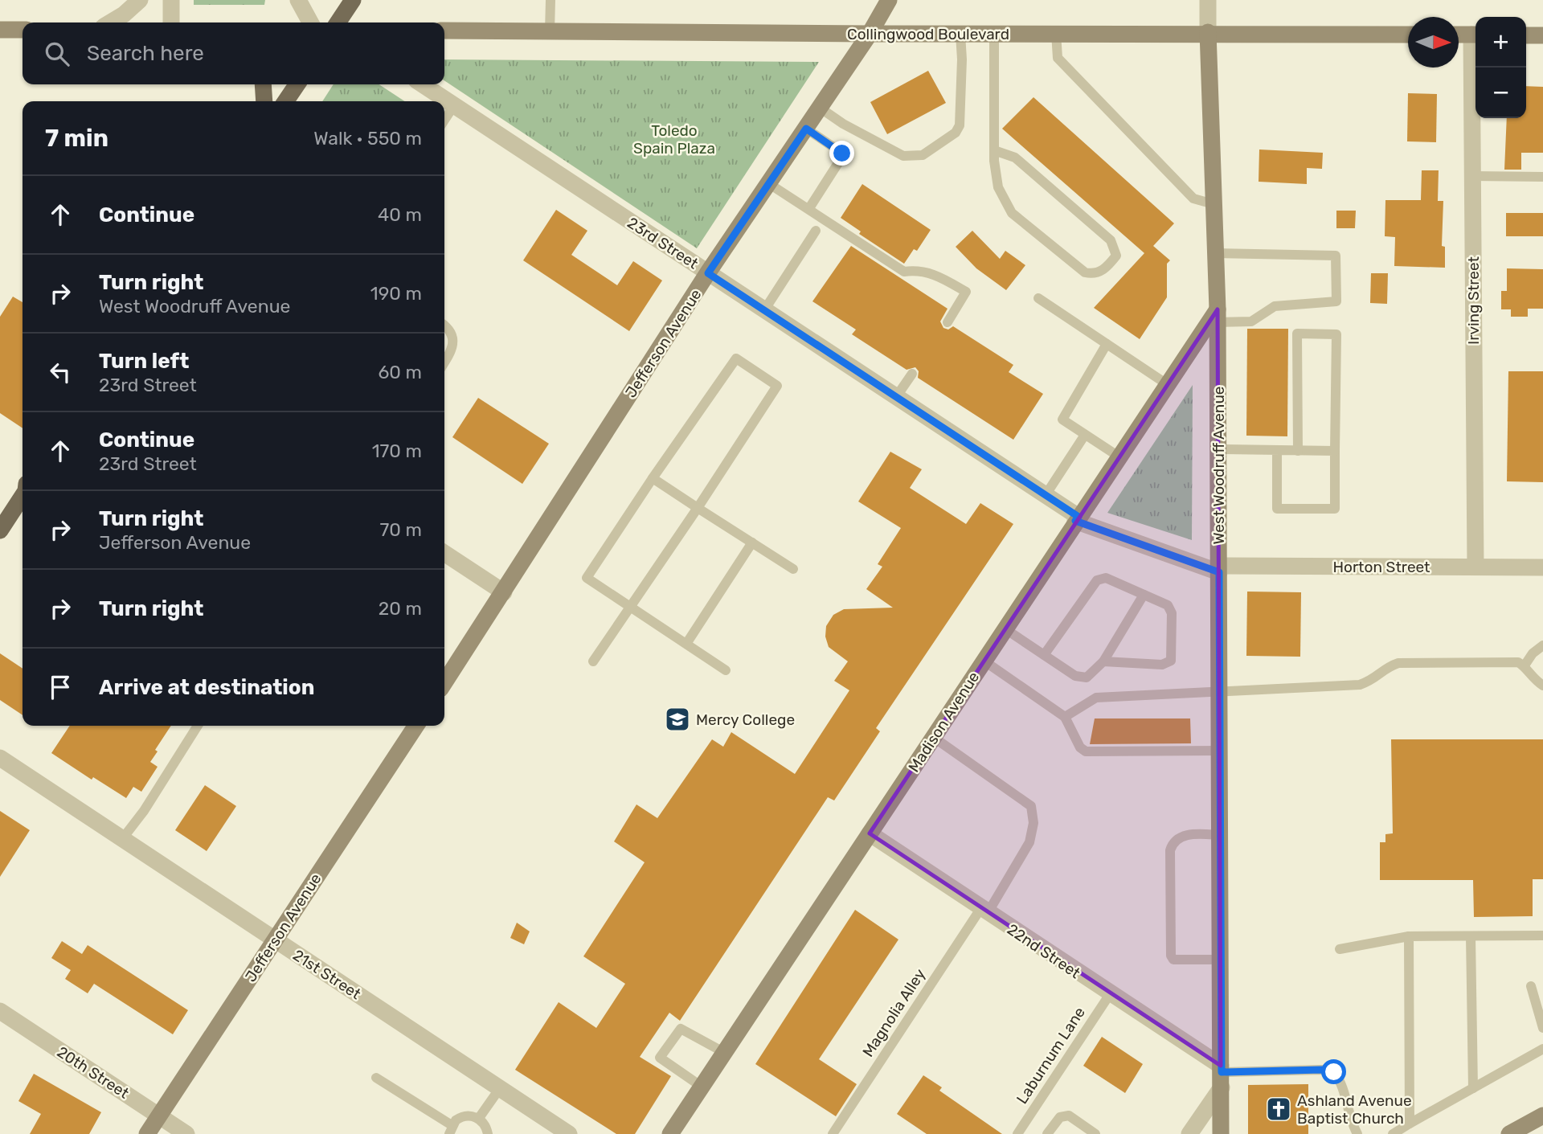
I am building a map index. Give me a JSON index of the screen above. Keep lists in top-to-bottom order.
{
  "streets": {
    "street": [
      "Collingwood Boulevard",
      "23rd Street",
      "Irving Street",
      "Jefferson Avenue",
      "West Woodruff Avenue",
      "Horton Street",
      "Madison Avenue",
      "22nd Street",
      "21st Street",
      "20th Street"
    ],
    "lane": ["Magnolia Alley", "Laburnum Lane"]
  },
  "crossings": [
    ["Collingwood Boulevard", "Jefferson Avenue"],
    ["Collingwood Boulevard", "West Woodruff Avenue"],
    ["23rd Street", "Jefferson Avenue"],
    ["23rd Street", "West Woodruff Avenue"],
    ["23rd Street", "Horton Street"],
    ["23rd Street", "Madison Avenue"],
    ["Irving Street", "Horton Street"],
    ["Jefferson Avenue", "21st Street"],
    ["Jefferson Avenue", "20th Street"],
    ["West Woodruff Avenue", "Horton Street"],
    ["West Woodruff Avenue", "Madison Avenue"],
    ["West Woodruff Avenue", "22nd Street"],
    ["Madison Avenue", "22nd Street"],
    ["Madison Avenue", "Magnolia Alley"],
    ["22nd Street", "Magnolia Alley"],
    ["22nd Street", "Laburnum Lane"]
  ],
  "parks": ["Toledo Spain Plaza"],
  "places": {
    "school or university": ["Mercy College"],
    "church": ["Ashland Avenue Baptist Church"]
  },
  "north": "right",
  "page": {
    "map_buttons": ["+", "−"],
    "search": "Search here",
    "heading": ["7 min", "Walk · 550 m"],
    "list": [
      ["Continue", "40 m"],
      ["Turn right", "West Woodruff Avenue", "190 m"],
      ["Turn left", "23rd Street", "60 m"],
      ["Continue", "23rd Street", "170 m"],
      ["Turn right", "Jefferson Avenue", "70 m"],
      ["Turn right", "20 m"],
      "Arrive at destination"
    ]
  }
}
